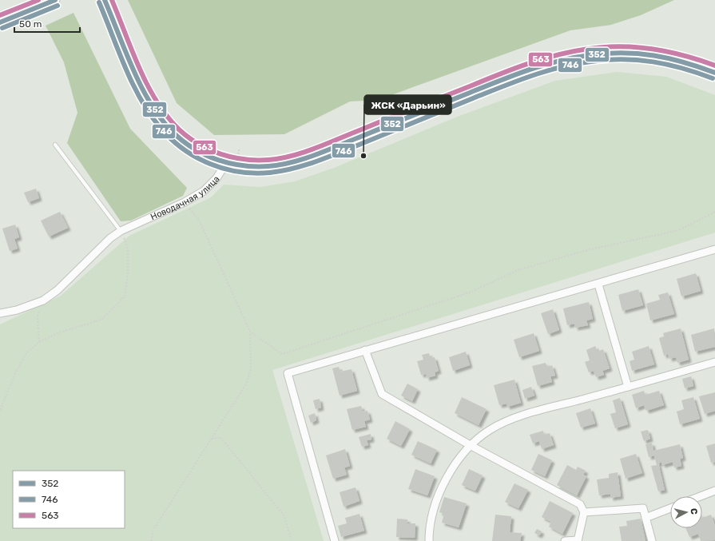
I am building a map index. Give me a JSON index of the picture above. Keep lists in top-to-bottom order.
{
  "streets": {
    "street": ["Новодачная улица"]
  },
  "places": ["ЖСК «Дарьин»"],
  "lines": ["transit line 352", "transit line 563", "transit line 746"],
  "legend": ["352", "746", "563"],
  "scale_bar": "50 m",
  "north": "right"
}
